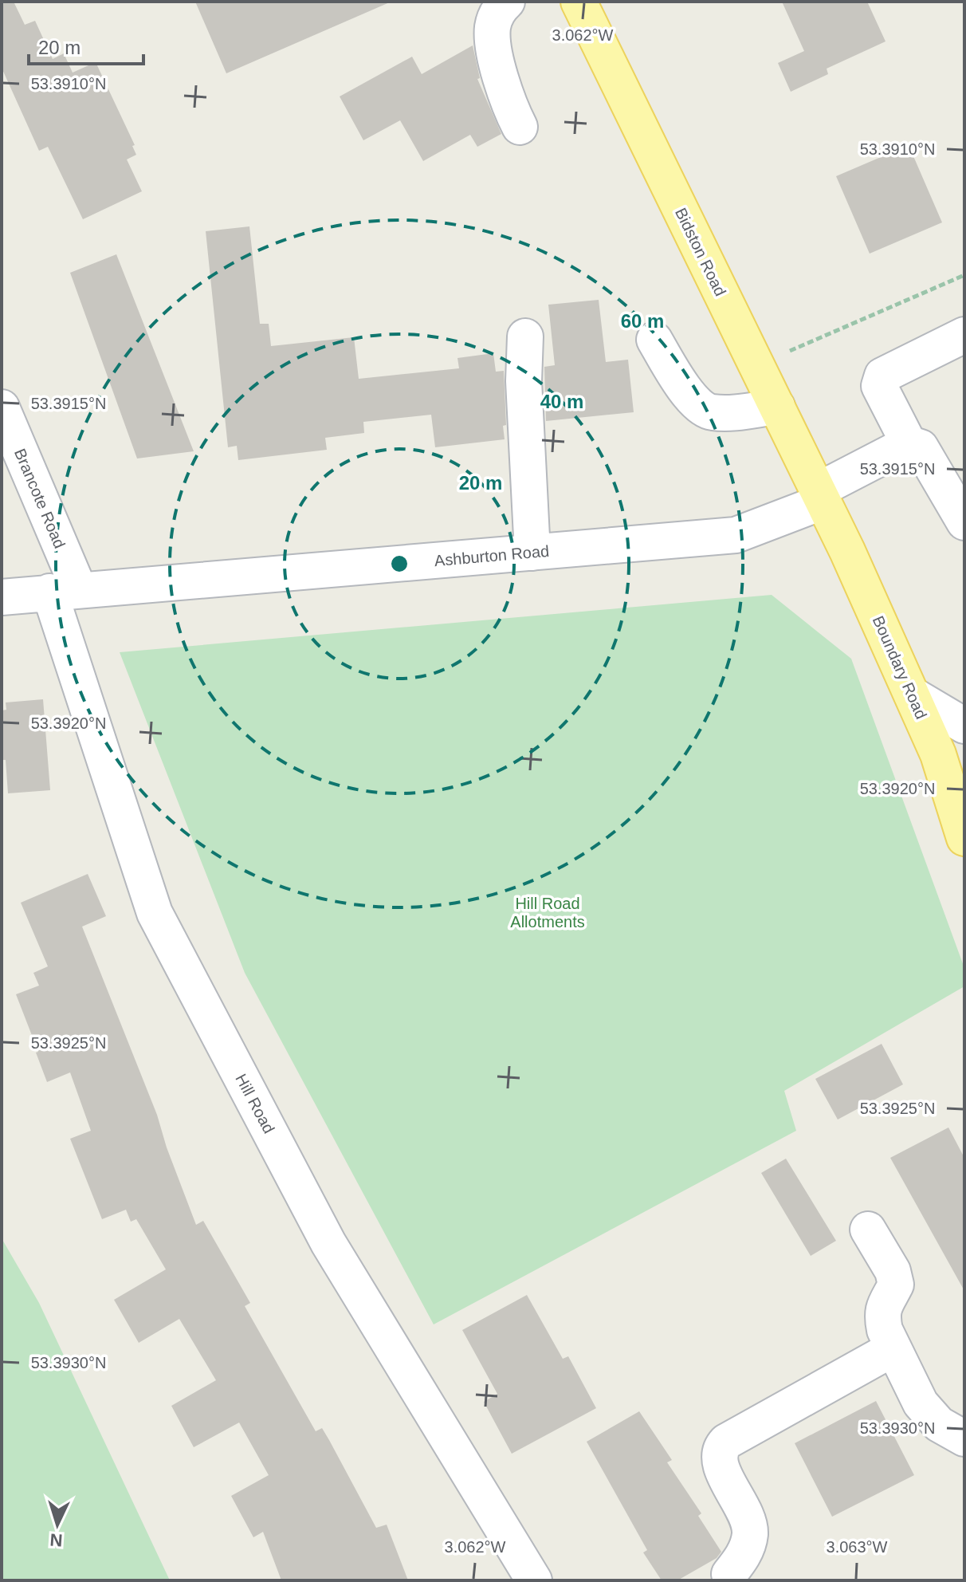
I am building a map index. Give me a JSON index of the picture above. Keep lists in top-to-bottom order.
{
  "streets": {
    "main road": ["Bidston Road", "Boundary Road"],
    "street": ["Brancote Road", "Ashburton Road", "Hill Road"]
  },
  "crossings": [
    ["Bidston Road", "Ashburton Road"],
    ["Bidston Road", "Boundary Road"],
    ["Brancote Road", "Ashburton Road"],
    ["Brancote Road", "Hill Road"],
    ["Ashburton Road", "Boundary Road"],
    ["Ashburton Road", "Hill Road"]
  ],
  "parks": ["Hill Road Allotments"],
  "scale_bar": "20 m",
  "north": "bottom",
  "coordinates": [
    "3.062°W",
    "53.3910°N",
    "53.3915°N",
    "53.3920°N",
    "53.3925°N",
    "53.3930°N",
    "3.063°W"
  ],
  "rings": ["60 m", "40 m", "20 m"]
}
